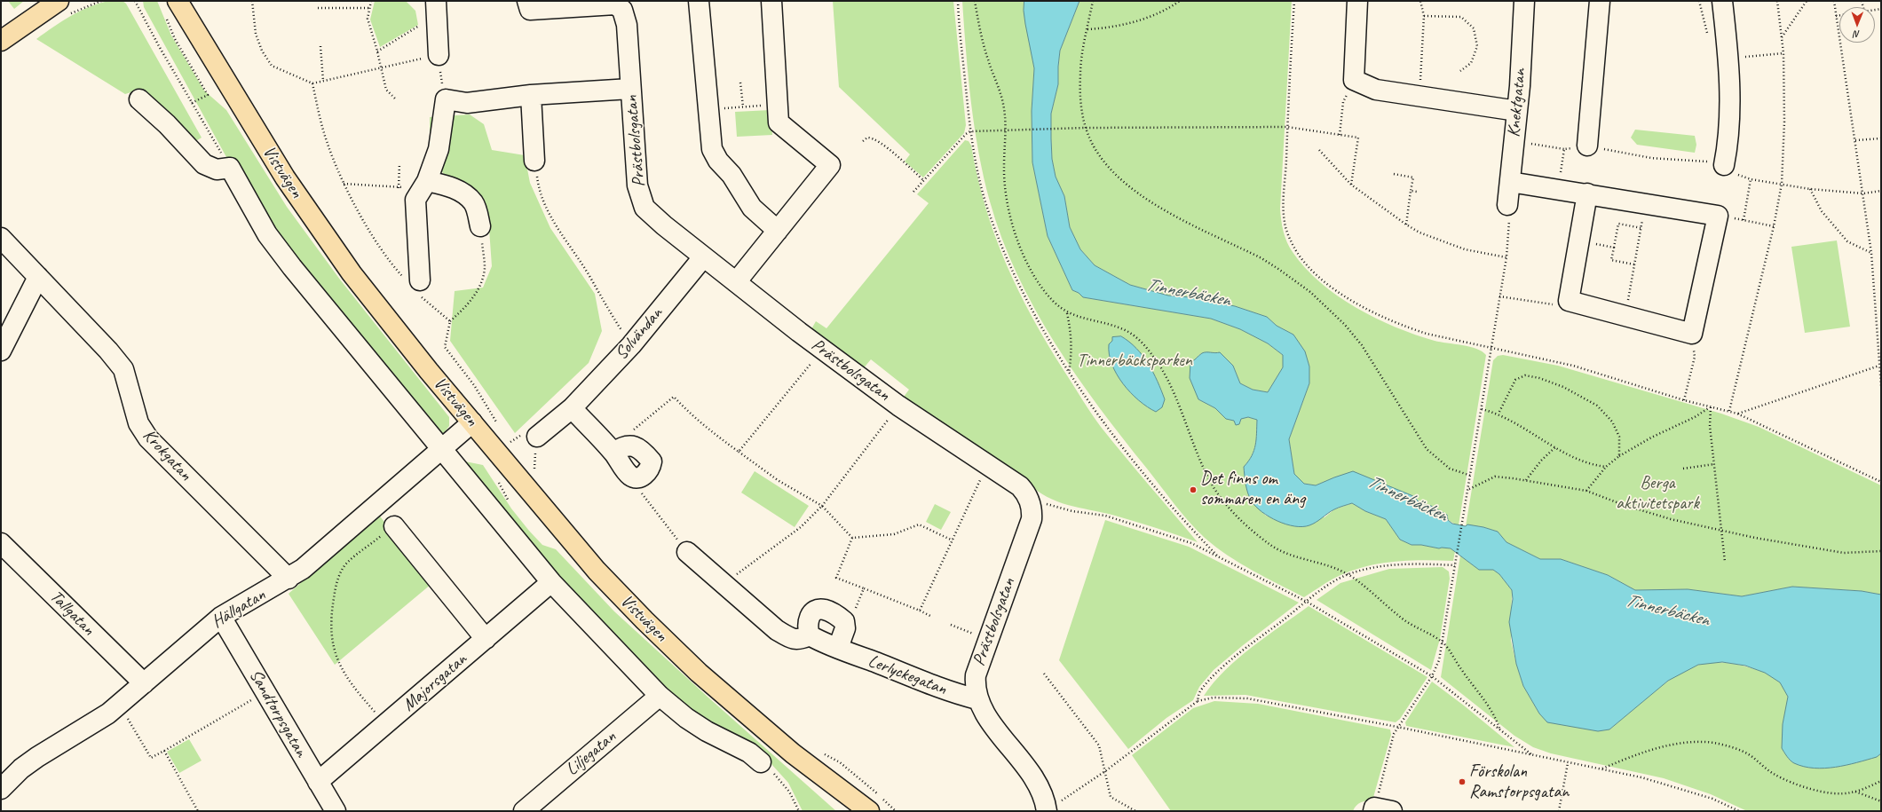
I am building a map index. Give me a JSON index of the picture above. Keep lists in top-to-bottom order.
{
  "streets": {
    "main road": ["Vistvägen"],
    "street": [
      "Knektgatan",
      "Prästbolsgatan",
      "Solvändan",
      "Krokgatan",
      "Hällgatan",
      "Tallgatan",
      "Lerlyckegatan",
      "Majorsgatan",
      "Sandtorpsgatan",
      "Liljegatan"
    ]
  },
  "crossings": [
    ["Prästbolsgatan", "Solvändan"],
    ["Prästbolsgatan", "Lerlyckegatan"],
    ["Vistvägen", "Hällgatan"],
    ["Krokgatan", "Hällgatan"],
    ["Hällgatan", "Tallgatan"],
    ["Hällgatan", "Sandtorpsgatan"],
    ["Majorsgatan", "Sandtorpsgatan"]
  ],
  "water": ["Tinnerbäcken"],
  "parks": ["Tinnerbäcksparken", "Berga aktivitetspark"],
  "places": ["Det finns om sommaren en äng", "Förskolan Ramstorpsgatan"],
  "north": "bottom"
}
